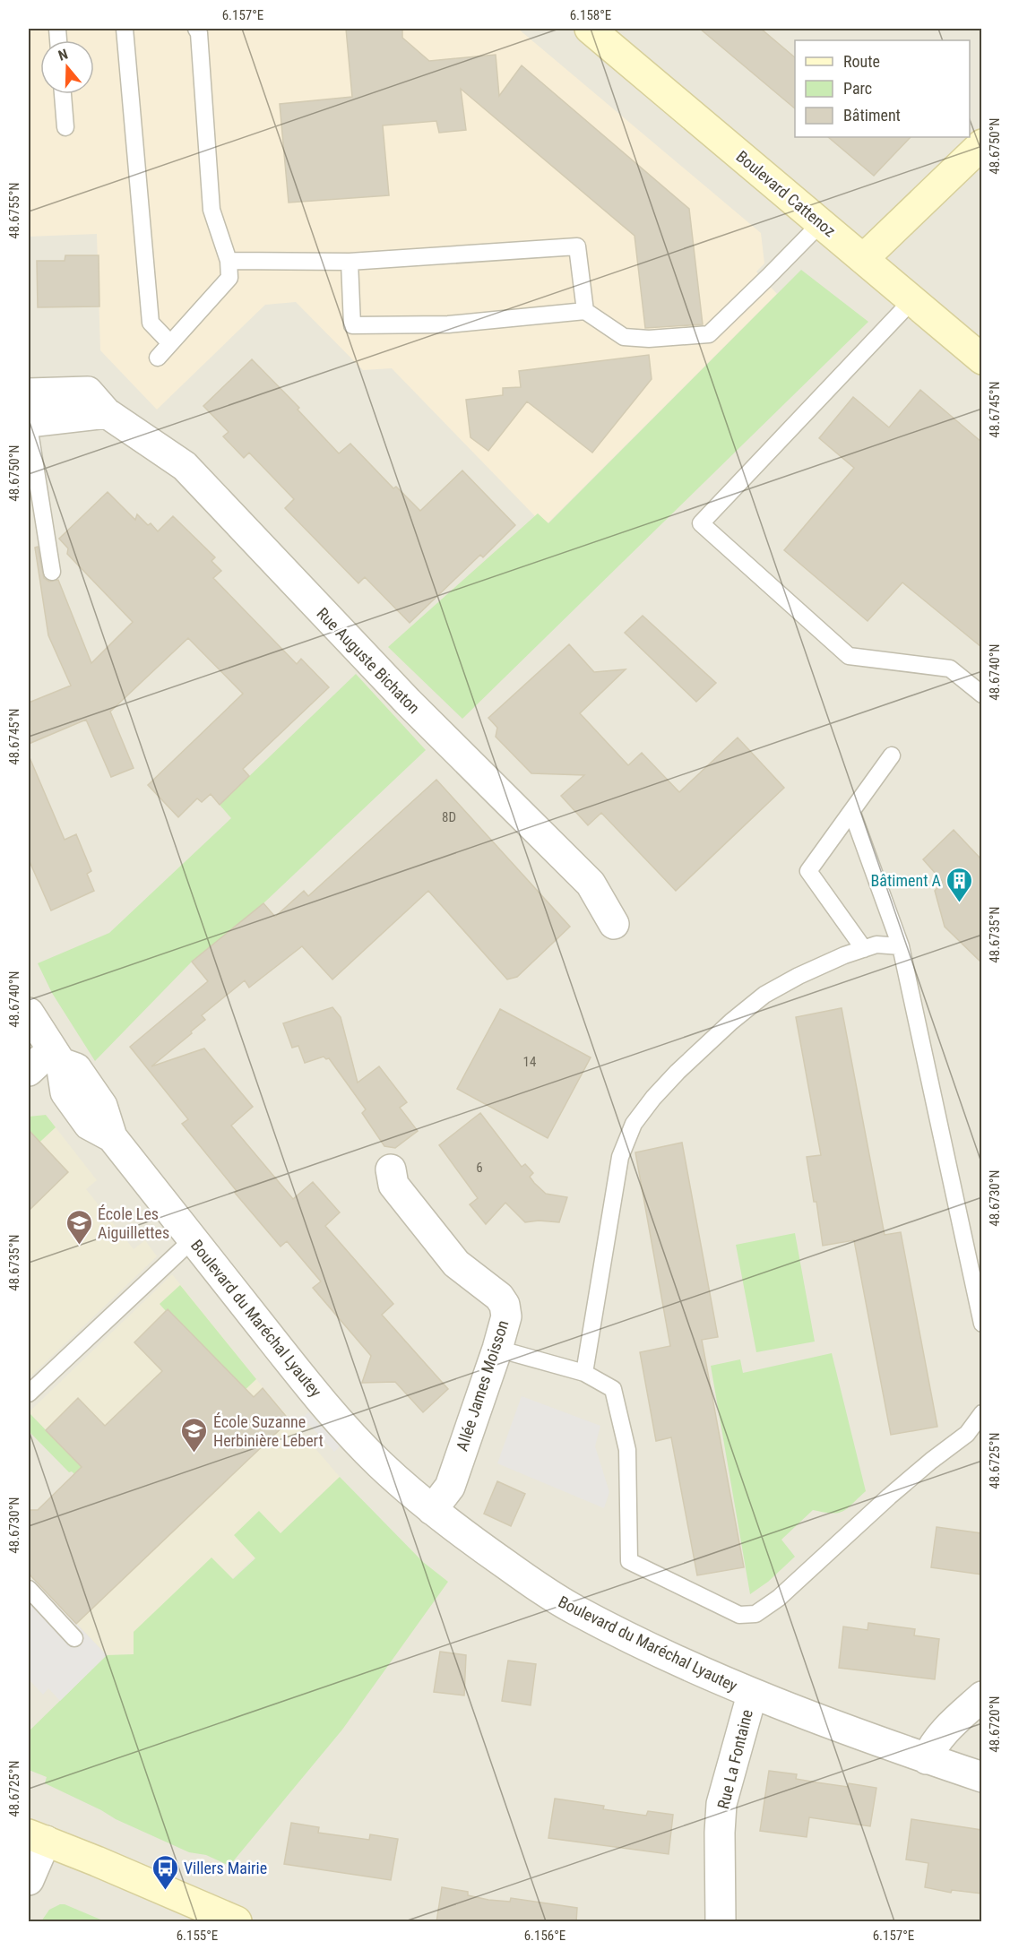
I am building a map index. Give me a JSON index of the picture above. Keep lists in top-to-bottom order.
{
  "streets": {
    "street": [
      "Boulevard Cattenoz",
      "Rue Auguste Bichaton",
      "Boulevard du Maréchal Lyautey",
      "Allée James Moisson",
      "Rue La Fontaine"
    ]
  },
  "crossings": [
    ["Boulevard du Maréchal Lyautey", "Allée James Moisson"],
    ["Boulevard du Maréchal Lyautey", "Rue La Fontaine"]
  ],
  "places": {
    "building": ["Bâtiment A"],
    "school or university": ["École Les Aiguillettes", "École Suzanne Herbinière Lebert"],
    "bus stop": ["Villers Mairie"]
  },
  "house_numbers": ["8D", "14", "6"],
  "legend": ["Route", "Parc", "Bâtiment"],
  "north": "top",
  "coordinates": [
    "6.157°E",
    "6.158°E",
    "48.6750°N",
    "48.6755°N",
    "48.6745°N",
    "48.6740°N",
    "48.6735°N",
    "48.6730°N",
    "48.6725°N",
    "48.6720°N",
    "6.155°E",
    "6.156°E"
  ]
}
